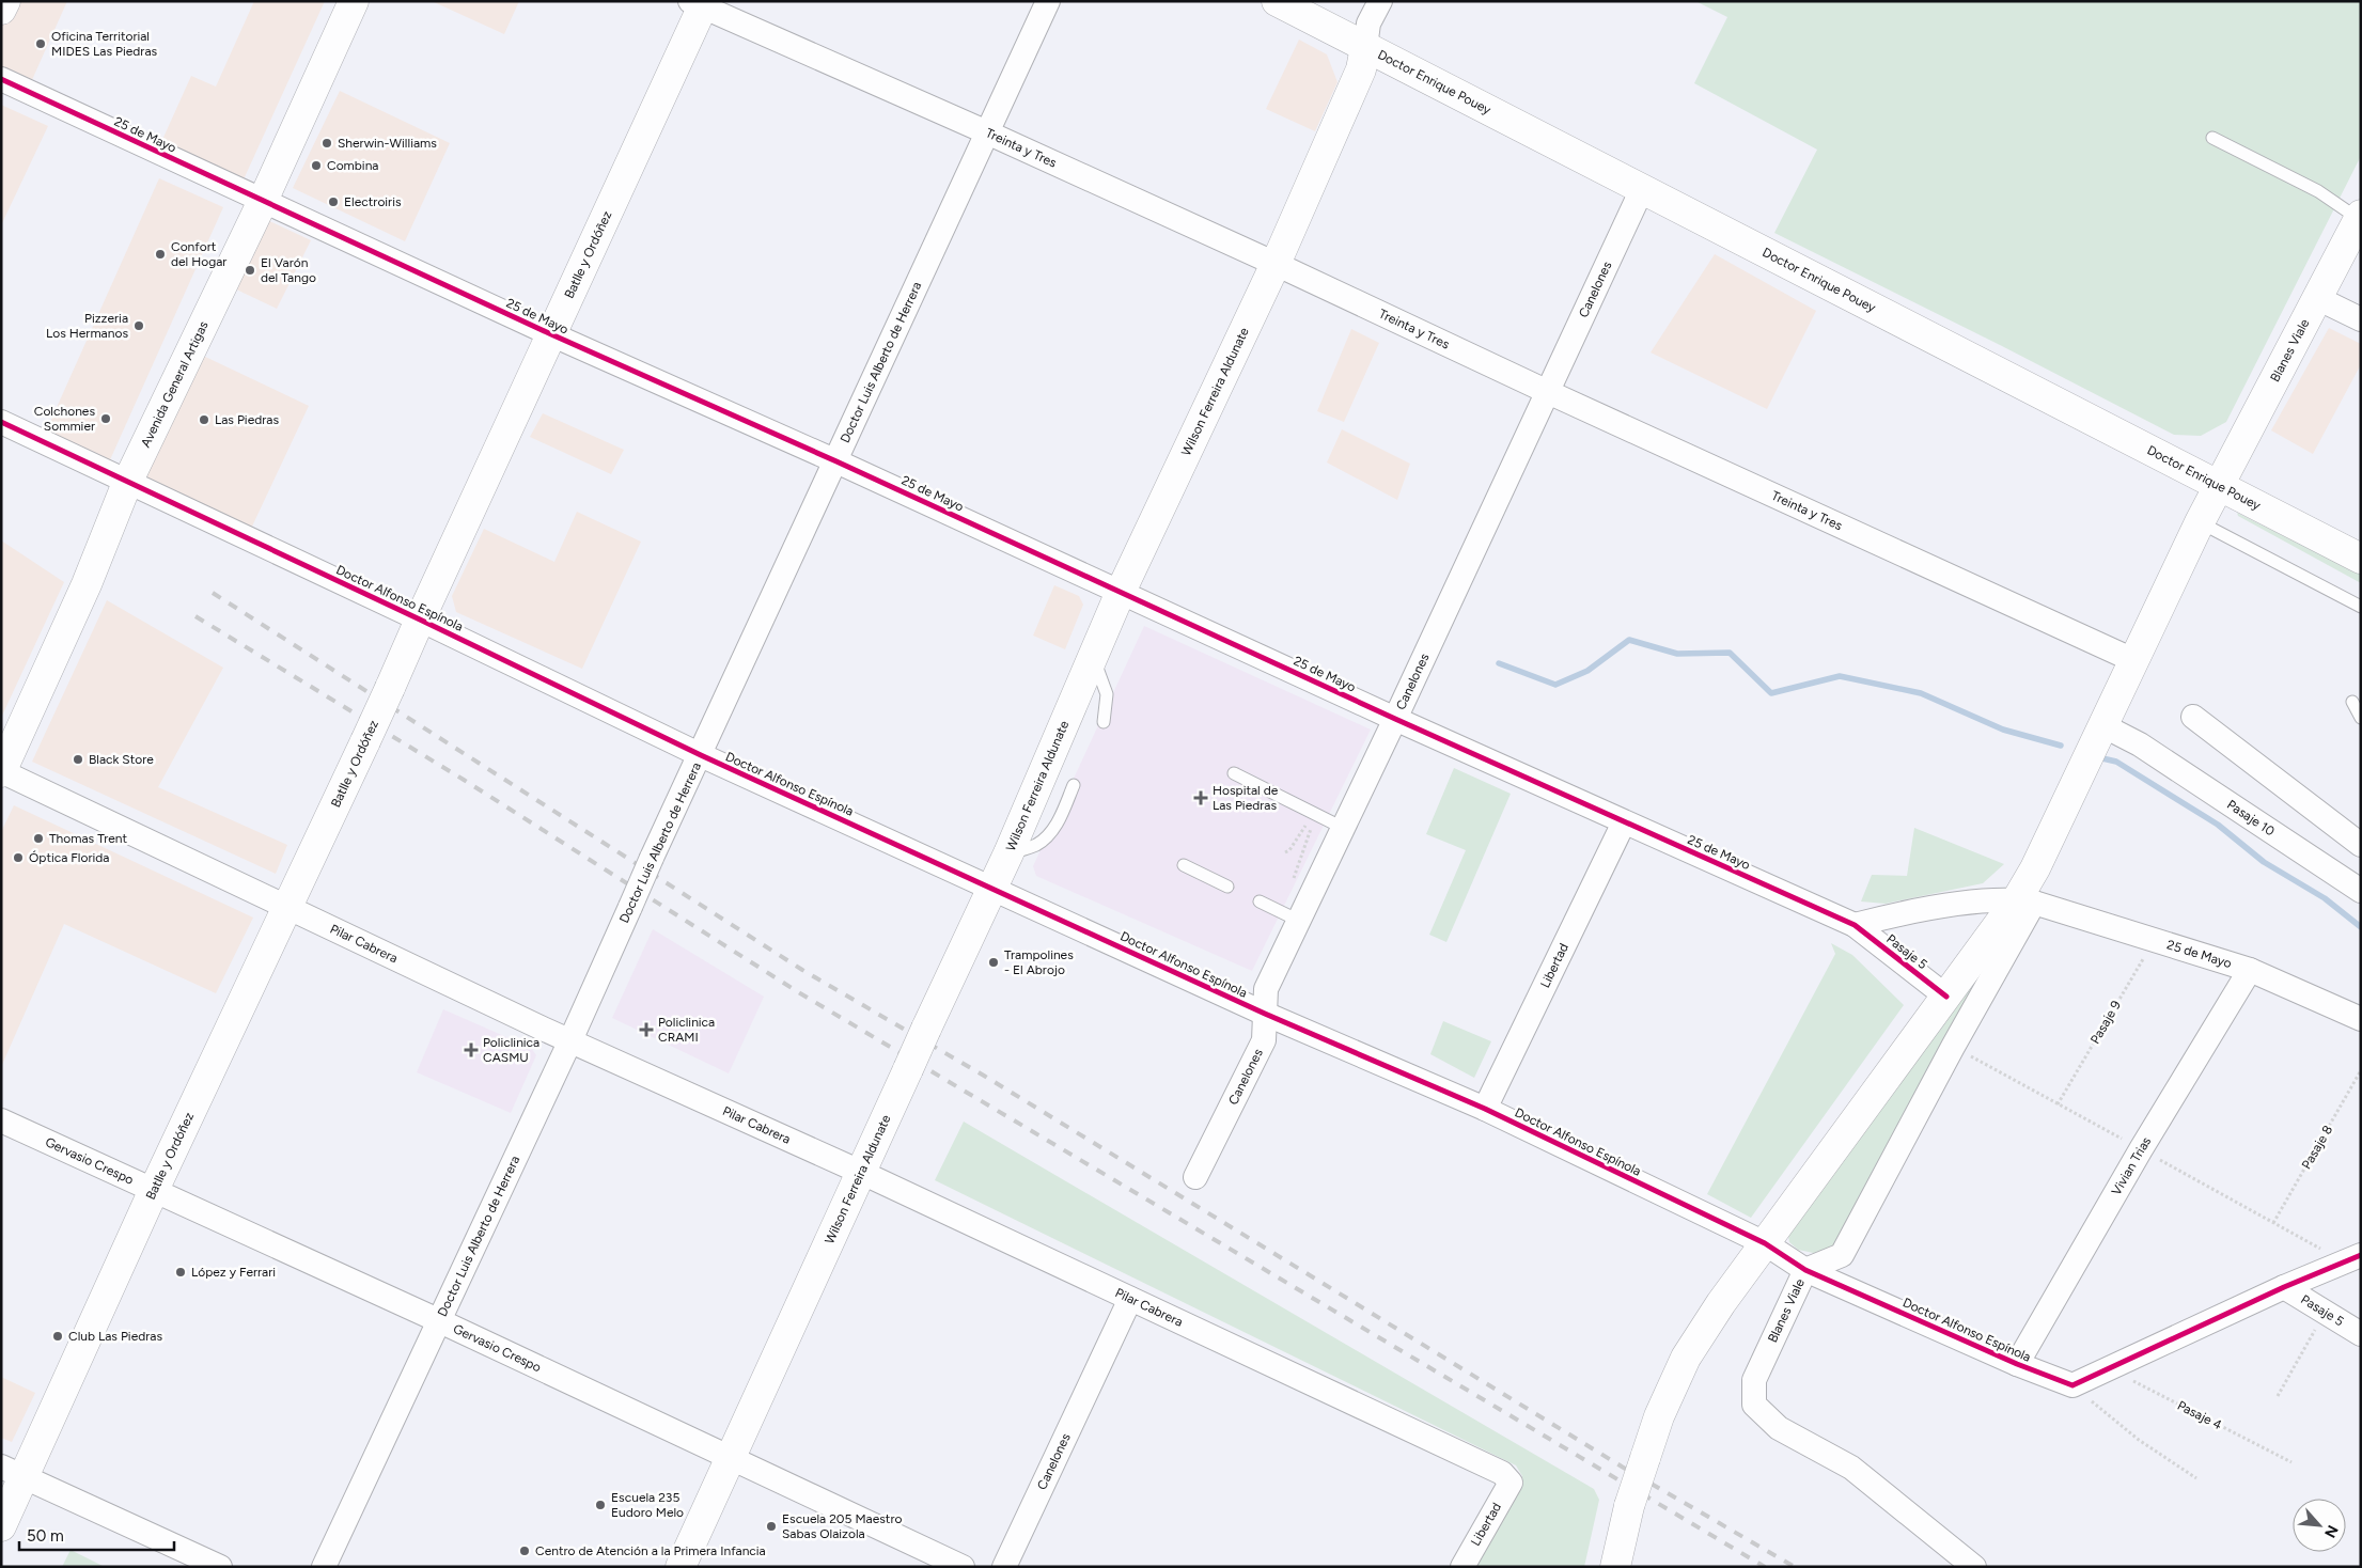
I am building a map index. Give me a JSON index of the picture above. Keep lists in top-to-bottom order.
{
  "streets": {
    "street": [
      "Doctor Enrique Pouey",
      "25 de Mayo",
      "Treinta y Tres",
      "Batlle y Ordóñez",
      "Canelones",
      "Blanes Viale",
      "Doctor Luis Alberto de Herrera",
      "Avenida General Artigas",
      "Wilson Ferreira Aldunate",
      "Doctor Alfonso Espínola",
      "Pasaje 10",
      "Pilar Cabrera",
      "Pasaje 5",
      "Libertad",
      "Gervasio Crespo",
      "Vivian Trias"
    ],
    "path": ["Pasaje 9", "Pasaje 8", "Pasaje 4"]
  },
  "crossings": [
    ["Doctor Enrique Pouey", "Canelones"],
    ["Doctor Enrique Pouey", "Blanes Viale"],
    ["Doctor Enrique Pouey", "Wilson Ferreira Aldunate"],
    ["25 de Mayo", "Batlle y Ordóñez"],
    ["25 de Mayo", "Canelones"],
    ["25 de Mayo", "Blanes Viale"],
    ["25 de Mayo", "Doctor Luis Alberto de Herrera"],
    ["25 de Mayo", "Avenida General Artigas"],
    ["25 de Mayo", "Wilson Ferreira Aldunate"],
    ["25 de Mayo", "Pasaje 5"],
    ["25 de Mayo", "Libertad"],
    ["25 de Mayo", "Pasaje 9"],
    ["25 de Mayo", "Vivian Trias"],
    ["Treinta y Tres", "Batlle y Ordóñez"],
    ["Treinta y Tres", "Canelones"],
    ["Treinta y Tres", "Blanes Viale"],
    ["Treinta y Tres", "Doctor Luis Alberto de Herrera"],
    ["Treinta y Tres", "Wilson Ferreira Aldunate"],
    ["Batlle y Ordóñez", "Doctor Alfonso Espínola"],
    ["Batlle y Ordóñez", "Pilar Cabrera"],
    ["Batlle y Ordóñez", "Gervasio Crespo"],
    ["Canelones", "Doctor Alfonso Espínola"],
    ["Canelones", "Pilar Cabrera"],
    ["Blanes Viale", "Doctor Alfonso Espínola"],
    ["Blanes Viale", "Pasaje 10"],
    ["Blanes Viale", "Pasaje 5"],
    ["Doctor Luis Alberto de Herrera", "Doctor Alfonso Espínola"],
    ["Doctor Luis Alberto de Herrera", "Pilar Cabrera"],
    ["Doctor Luis Alberto de Herrera", "Gervasio Crespo"],
    ["Avenida General Artigas", "Doctor Alfonso Espínola"],
    ["Avenida General Artigas", "Pilar Cabrera"],
    ["Wilson Ferreira Aldunate", "Doctor Alfonso Espínola"],
    ["Wilson Ferreira Aldunate", "Pilar Cabrera"],
    ["Wilson Ferreira Aldunate", "Gervasio Crespo"],
    ["Doctor Alfonso Espínola", "Libertad"],
    ["Doctor Alfonso Espínola", "Vivian Trias"],
    ["Pilar Cabrera", "Libertad"]
  ],
  "places": {
    "other": [
      "Oficina Territorial MIDES Las Piedras",
      "Sherwin-Williams",
      "Combina",
      "Electroiris",
      "Confort del Hogar",
      "El Varón del Tango",
      "Pizzeria Los Hermanos",
      "Colchones Sommier",
      "Las Piedras",
      "Black Store",
      "Thomas Trent",
      "Óptica Florida",
      "Trampolines - El Abrojo",
      "López y Ferrari",
      "Club Las Piedras",
      "Escuela 235 Eudoro Melo",
      "Escuela 205 Maestro Sabas Olaizola",
      "Centro de Atención a la Primera Infancia"
    ],
    "health": ["Hospital de Las Piedras", "Policlinica CRAMI", "Policlinica CASMU"]
  },
  "scale_bar": "50 m",
  "north": "bottom right"
}
